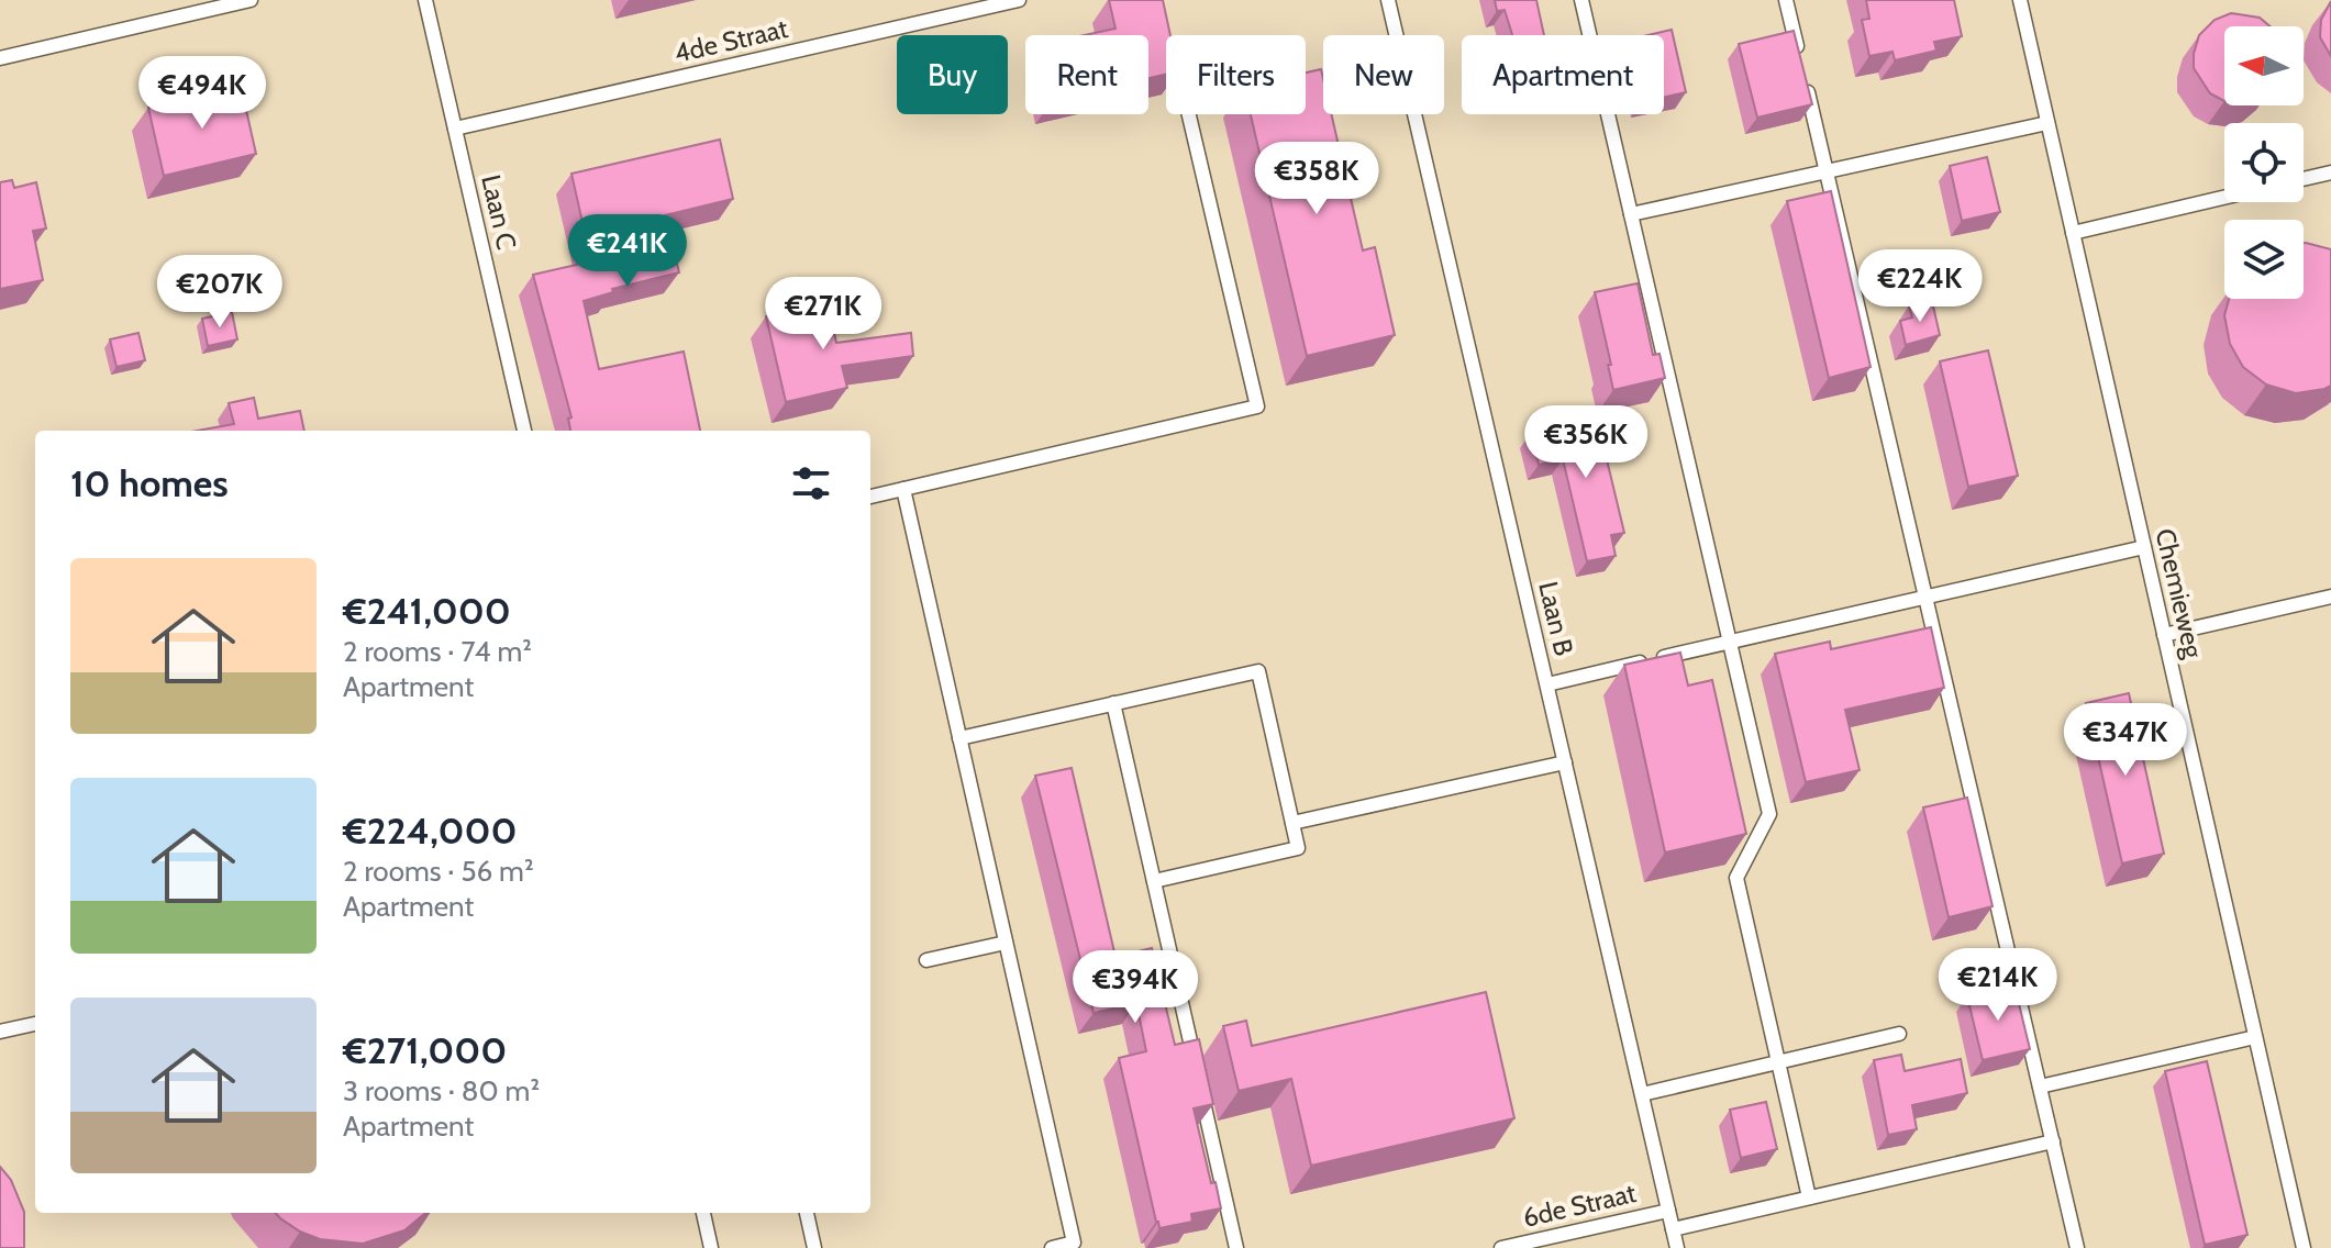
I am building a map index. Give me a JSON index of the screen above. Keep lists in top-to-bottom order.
{
  "streets": {
    "lane": [
      "4de Straat",
      "Laan C",
      "Chemieweg",
      "Laan B",
      "6de Straat"
    ]
  },
  "crossings": [
    ["4de Straat", "Laan C"],
    ["Laan B", "6de Straat"]
  ],
  "north": "left",
  "page": {
    "chip": [
      "Buy",
      "Rent",
      "Filters",
      "New",
      "Apartment"
    ],
    "price": [
      "€494K",
      "€358K",
      "€241K",
      "€224K",
      "€207K",
      "€271K",
      "€356K",
      "€347K",
      "€214K",
      "€394K"
    ],
    "heading": "10 homes",
    "list": [
      {
        "name": "€241,000",
        "note": "2 rooms · 74 m² · Apartment"
      },
      {
        "name": "€224,000",
        "note": "2 rooms · 56 m² · Apartment"
      },
      {
        "name": "€271,000",
        "note": "3 rooms · 80 m² · Apartment"
      }
    ]
  }
}
